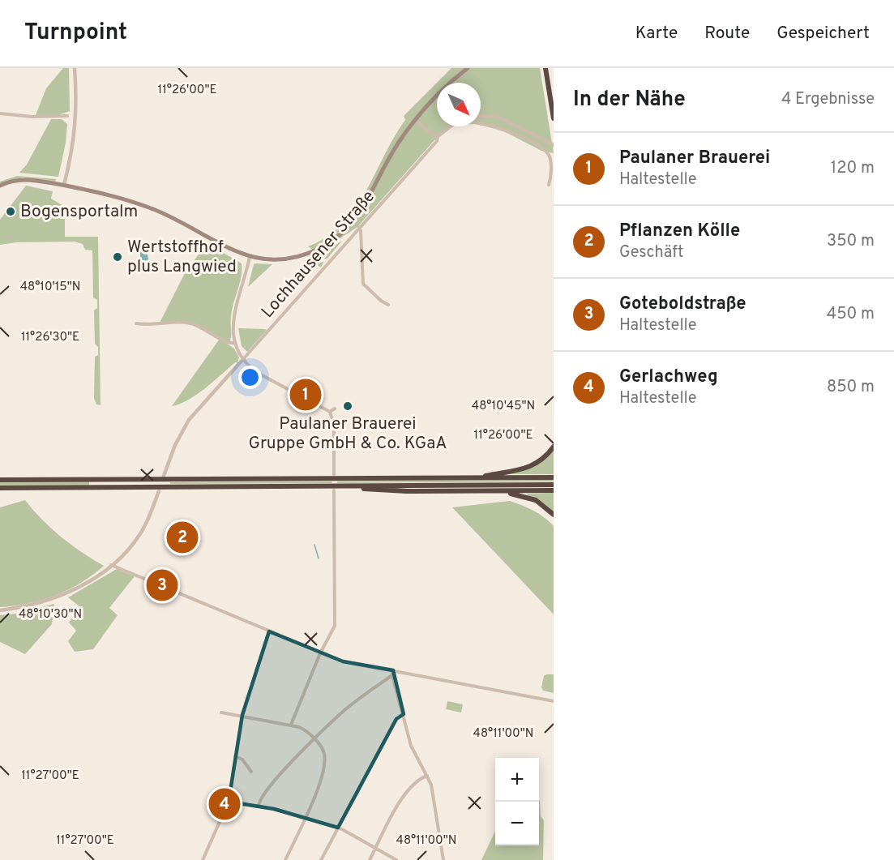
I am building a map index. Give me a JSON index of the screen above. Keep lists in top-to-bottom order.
{
  "streets": {
    "street": ["Lochhausener Straße"]
  },
  "places": ["Bogensportalm", "Wertstoffhof plus Langwied", "Paulaner Brauerei Gruppe GmbH & Co. KGaA"],
  "north": "bottom right",
  "page": {
    "header": "Turnpoint",
    "nav": ["Karte", "Route", "Gespeichert"],
    "heading": ["In der Nähe", "4 Ergebnisse"],
    "list": [
      {
        "mark": "1",
        "name": "Paulaner Brauerei",
        "note": "Haltestelle",
        "value": "120 m"
      },
      {
        "mark": "2",
        "name": "Pflanzen Kölle",
        "note": "Geschäft",
        "value": "350 m"
      },
      {
        "mark": "3",
        "name": "Goteboldstraße",
        "note": "Haltestelle",
        "value": "450 m"
      },
      {
        "mark": "4",
        "name": "Gerlachweg",
        "note": "Haltestelle",
        "value": "850 m"
      }
    ],
    "pins": [
      "1",
      "2",
      "3",
      "4"
    ],
    "map_buttons": ["+", "−"]
  },
  "coordinates": [
    "11°26'00\"E",
    "48°10'15\"N",
    "11°26'30\"E",
    "48°10'45\"N",
    "48°10'30\"N",
    "48°11'00\"N",
    "11°27'00\"E"
  ]
}
